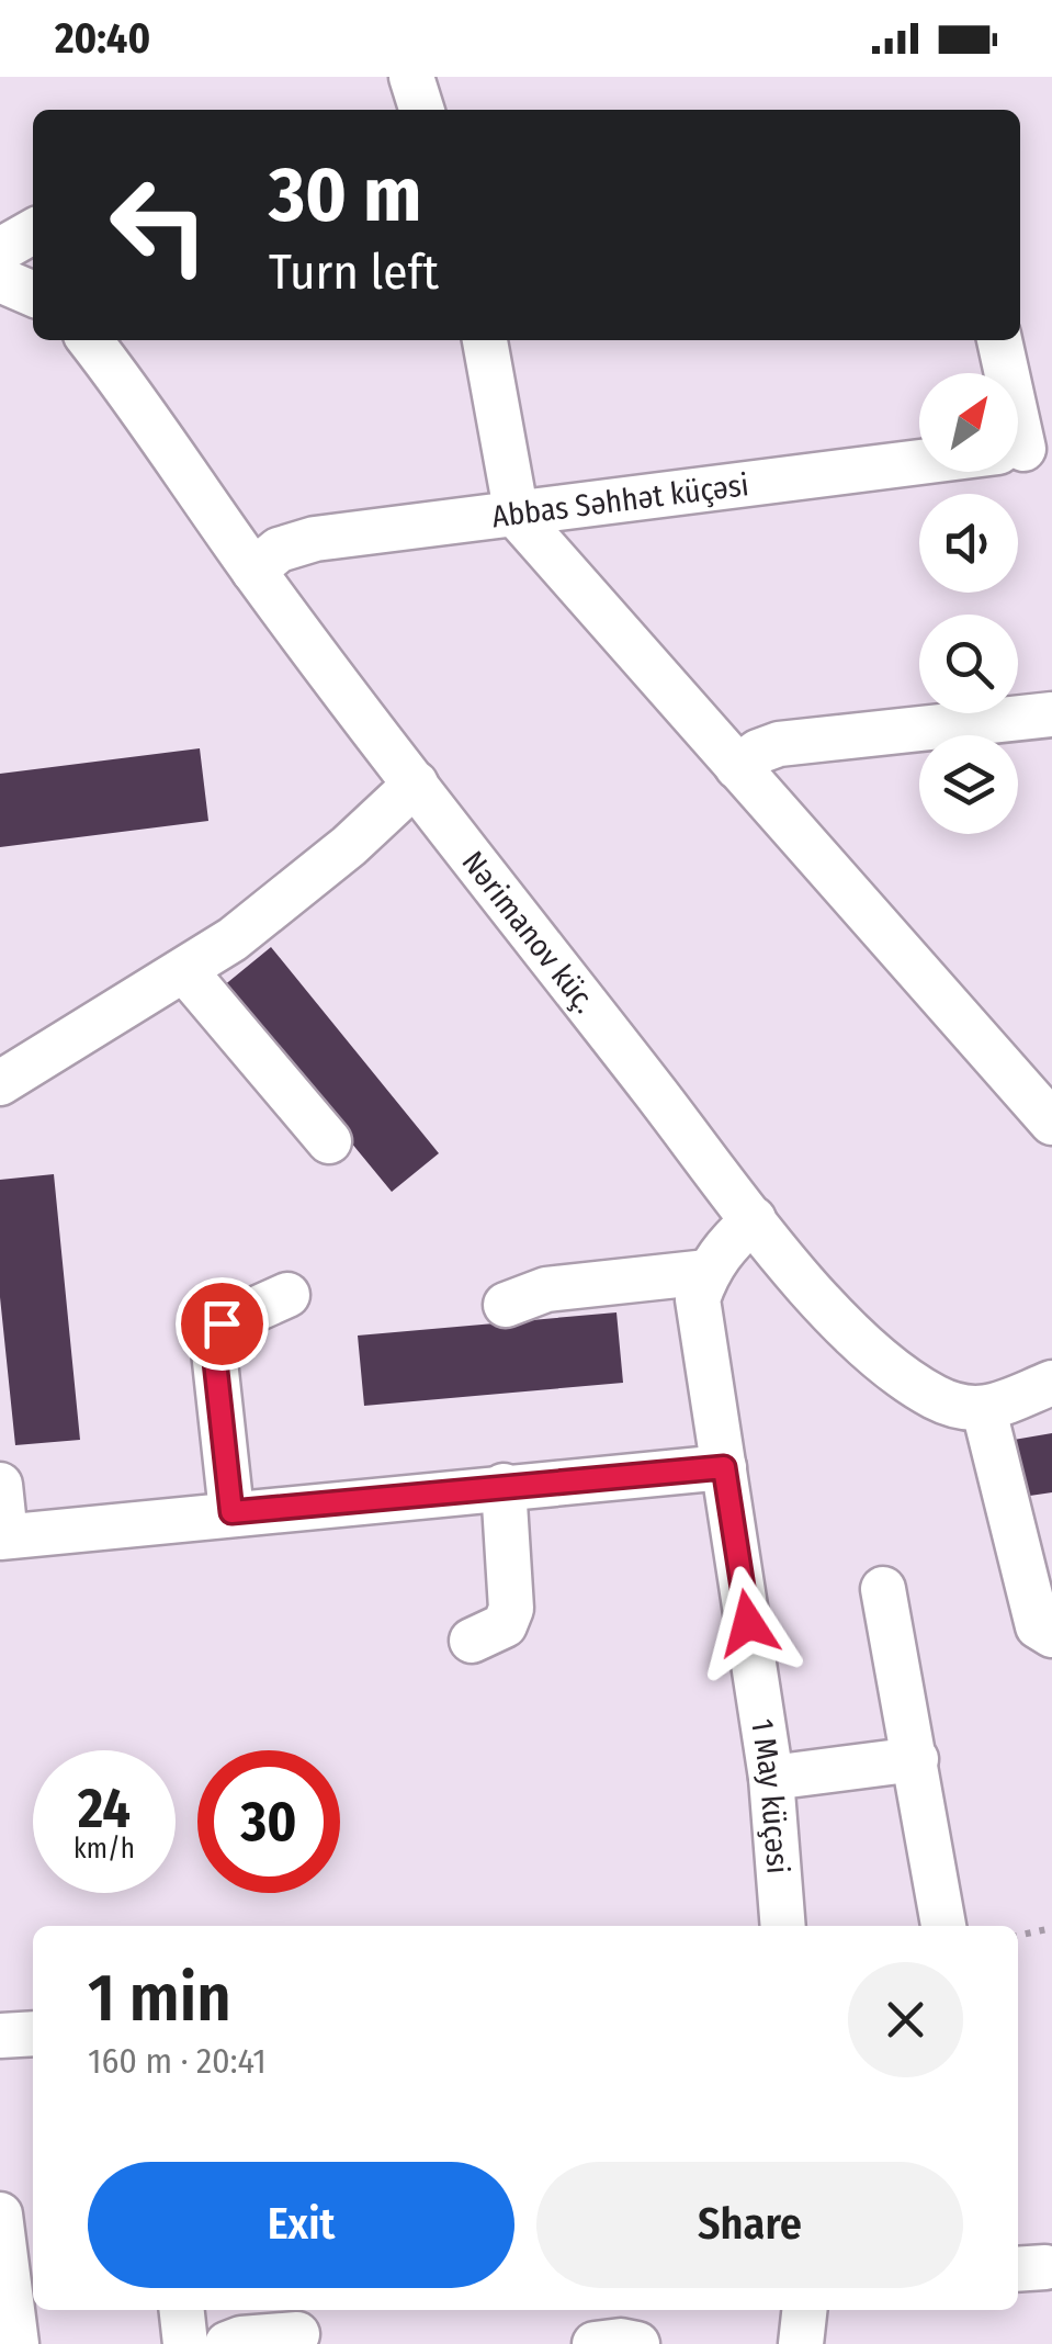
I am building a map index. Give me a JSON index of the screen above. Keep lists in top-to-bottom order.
{
  "streets": {
    "street": ["Abbas Səhhət küçəsi", "Nərimanov küç.", "1 May küçəsi"]
  },
  "crossings": [
    ["Abbas Səhhət küçəsi", "Nərimanov küç."]
  ],
  "north": "top right",
  "page": {
    "status": "20:40",
    "turn": ["30 m", "Turn left"],
    "speed": "24 km/h",
    "limit": "30",
    "heading": ["1 min", "160 m · 20:41"],
    "buttons": ["Exit", "Share"]
  }
}
